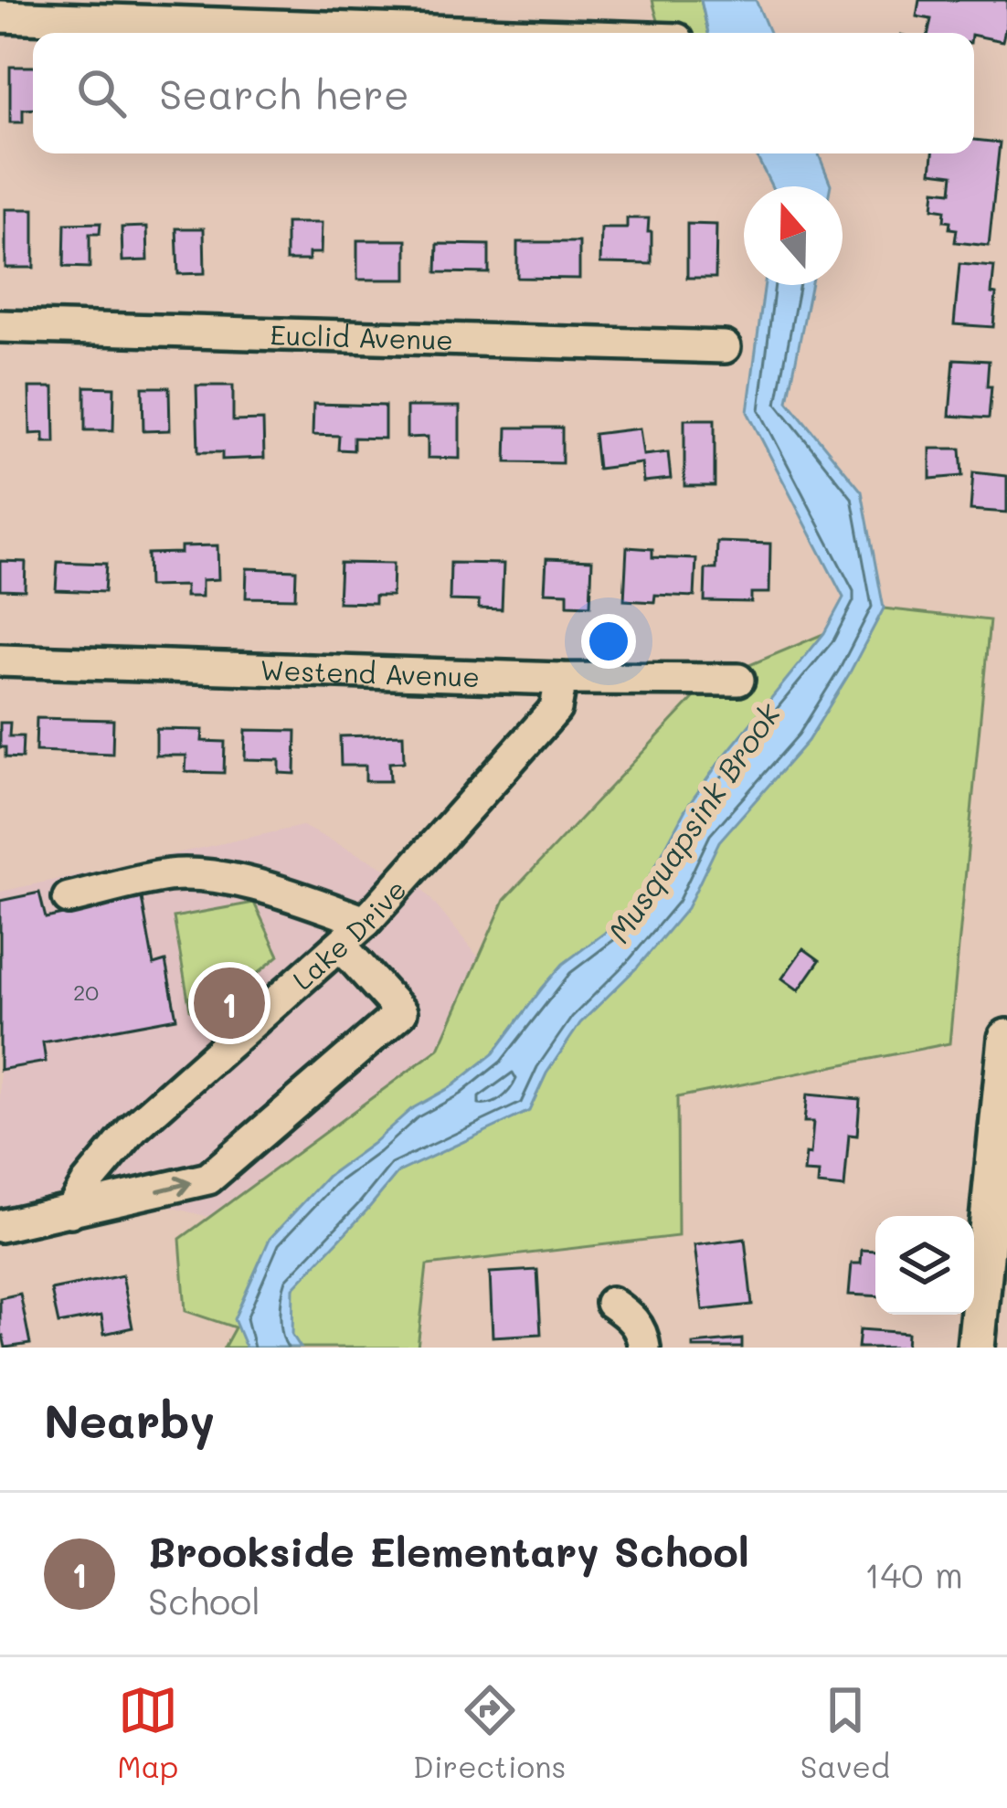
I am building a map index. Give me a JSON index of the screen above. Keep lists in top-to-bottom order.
{
  "streets": {
    "street": ["Euclid Avenue", "Westend Avenue", "Lake Drive"]
  },
  "crossings": [
    ["Westend Avenue", "Lake Drive"]
  ],
  "water": ["Musquapsink Brook"],
  "house_numbers": ["20"],
  "north": "top",
  "page": {
    "search": "Search here",
    "pins": "1",
    "heading": "Nearby",
    "list": [
      {
        "mark": "1",
        "name": "Brookside Elementary School",
        "note": "School",
        "value": "140 m"
      }
    ],
    "nav": ["Map", "Directions", "Saved"]
  }
}
